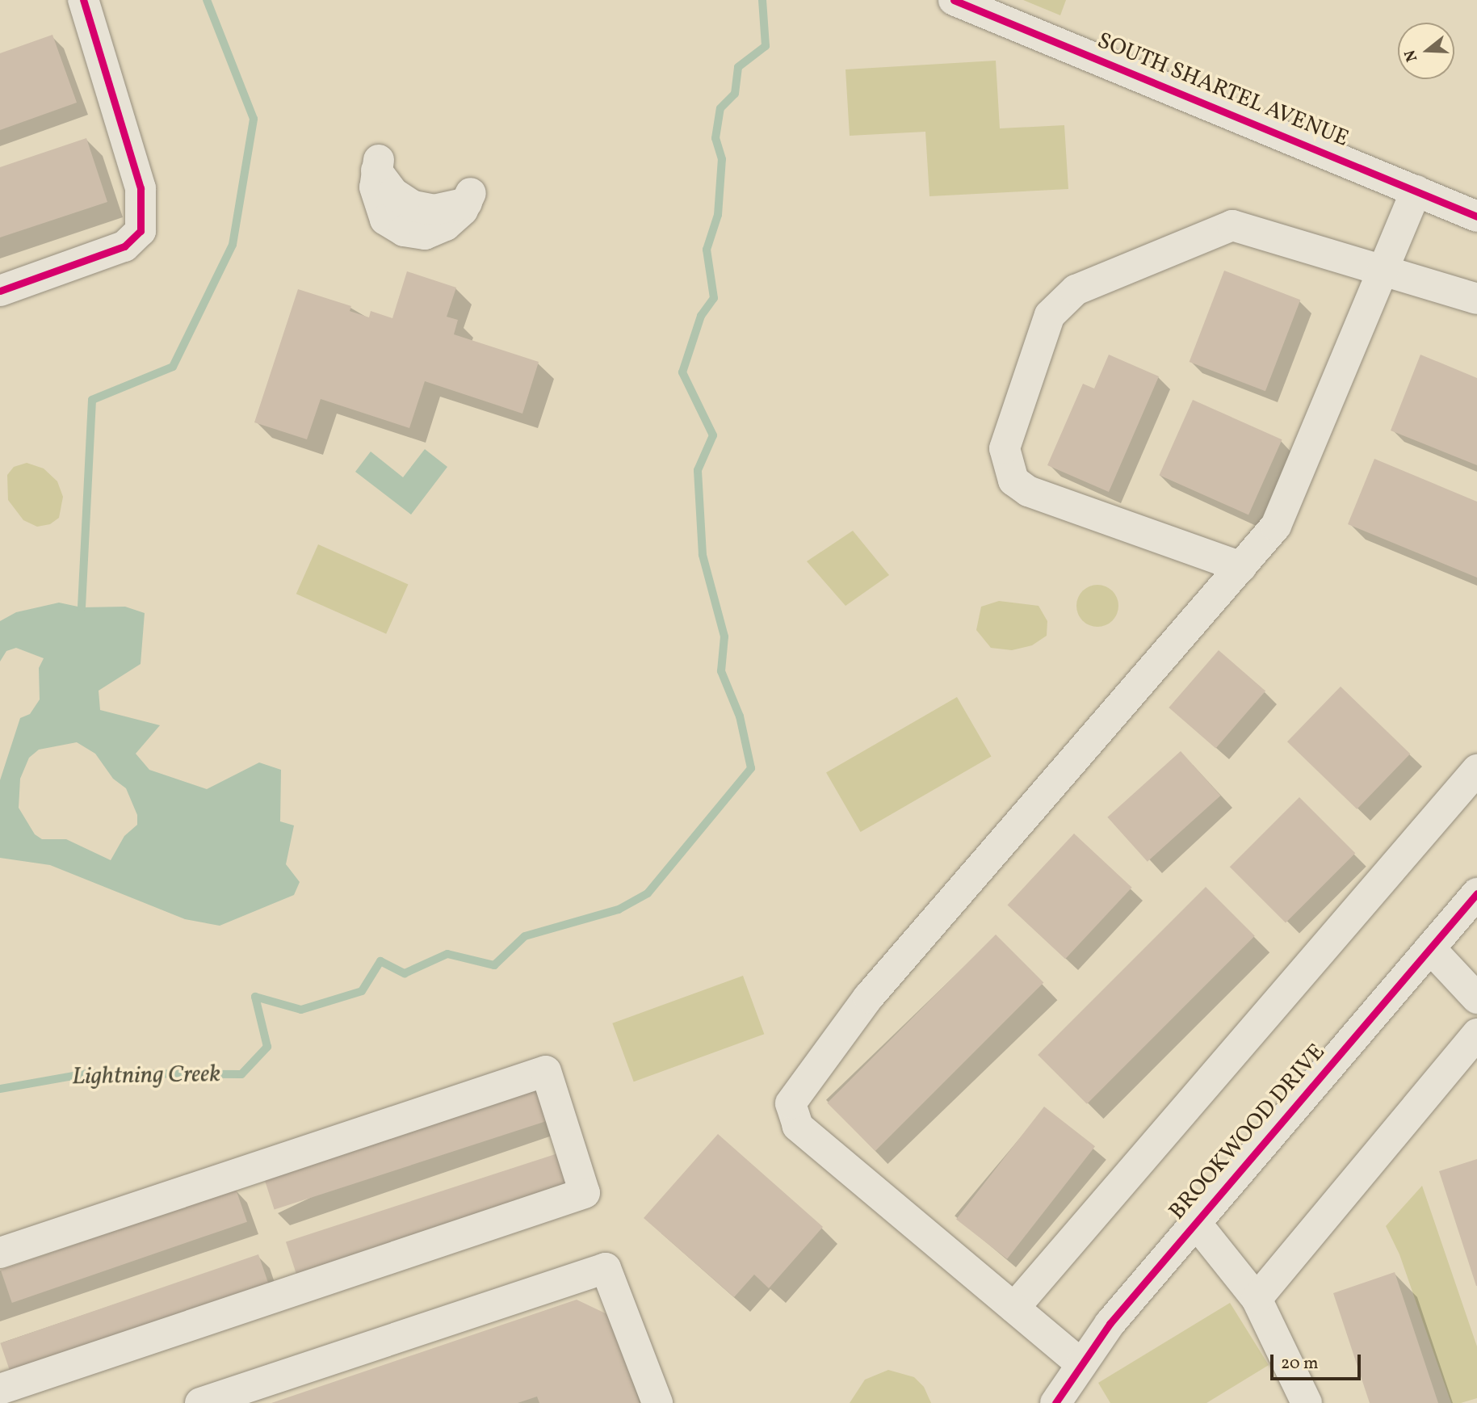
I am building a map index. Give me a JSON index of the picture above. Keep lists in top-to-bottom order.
{
  "streets": {
    "street": ["SOUTH SHARTEL AVENUE", "BROOKWOOD DRIVE"]
  },
  "water": ["Lightning Creek"],
  "scale_bar": "20 m",
  "north": "left"
}
